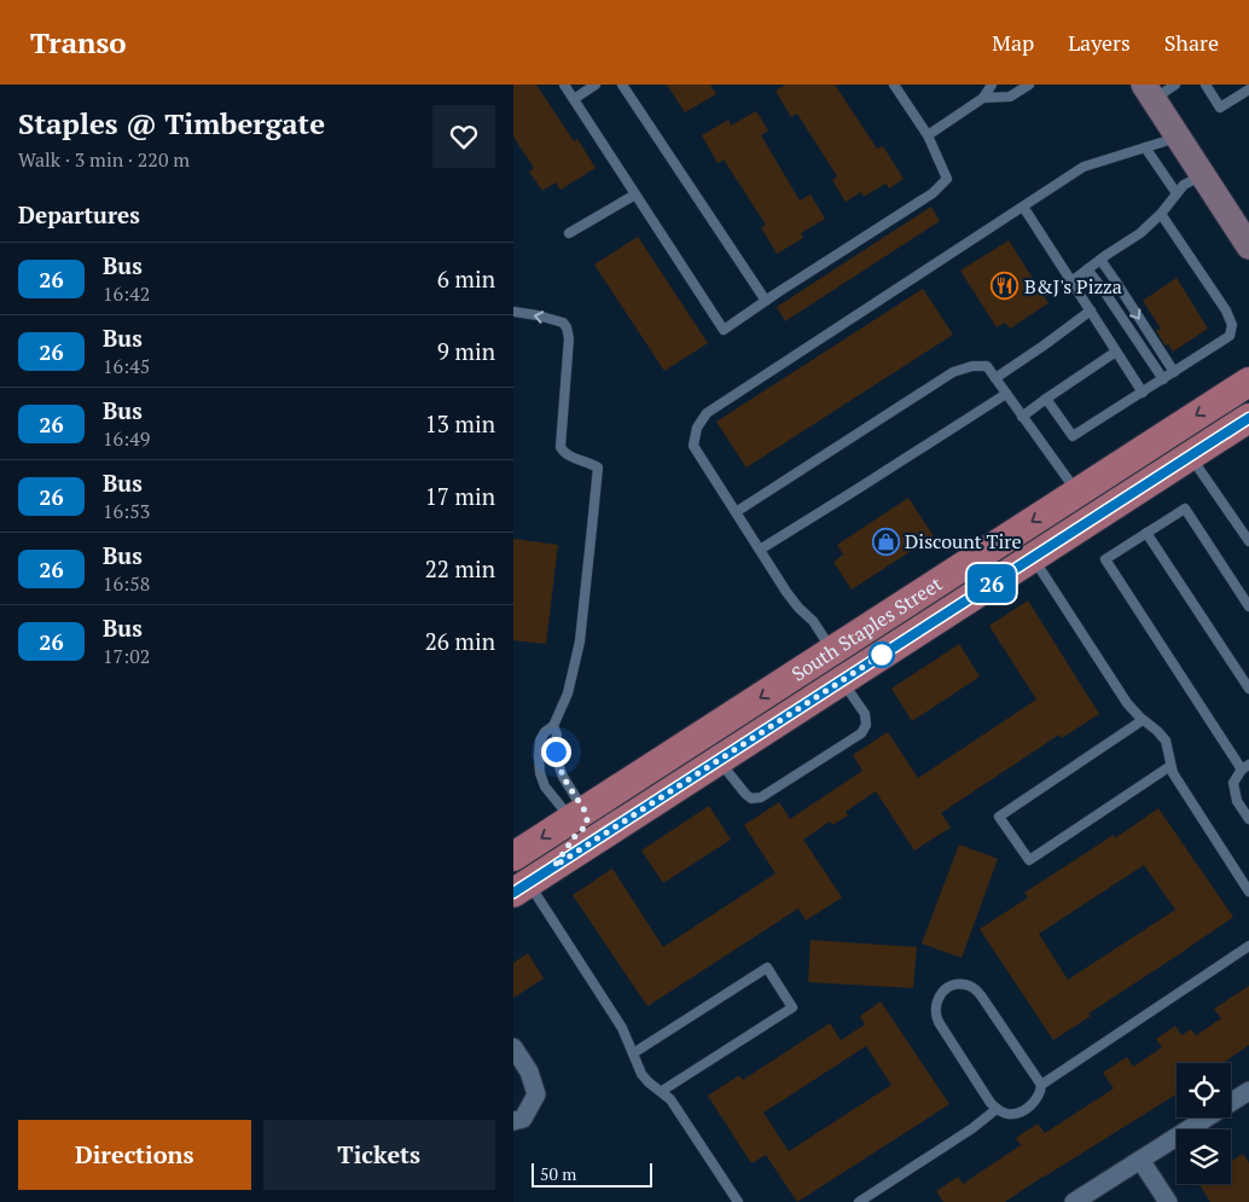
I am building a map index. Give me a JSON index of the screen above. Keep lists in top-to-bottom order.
{
  "streets": {
    "main road": ["South Staples Street"]
  },
  "places": {
    "restaurant": ["B&J's Pizza"],
    "shop": ["Discount Tire"]
  },
  "lines": ["bus line 26"],
  "scale_bar": "50 m",
  "page": {
    "header": "Transo",
    "nav": ["Map", "Layers", "Share"],
    "heading": [
      ["Staples @ Timbergate", "Walk · 3 min · 220 m"],
      "Departures"
    ],
    "on_map": "26",
    "list": [
      {
        "mark": "26",
        "name": "Bus",
        "note": "16:42",
        "value": "6 min"
      },
      {
        "mark": "26",
        "name": "Bus",
        "note": "16:45",
        "value": "9 min"
      },
      {
        "mark": "26",
        "name": "Bus",
        "note": "16:49",
        "value": "13 min"
      },
      {
        "mark": "26",
        "name": "Bus",
        "note": "16:53",
        "value": "17 min"
      },
      {
        "mark": "26",
        "name": "Bus",
        "note": "16:58",
        "value": "22 min"
      },
      {
        "mark": "26",
        "name": "Bus",
        "note": "17:02",
        "value": "26 min"
      }
    ],
    "buttons": ["Directions", "Tickets"],
    "scale": "50 m"
  }
}
